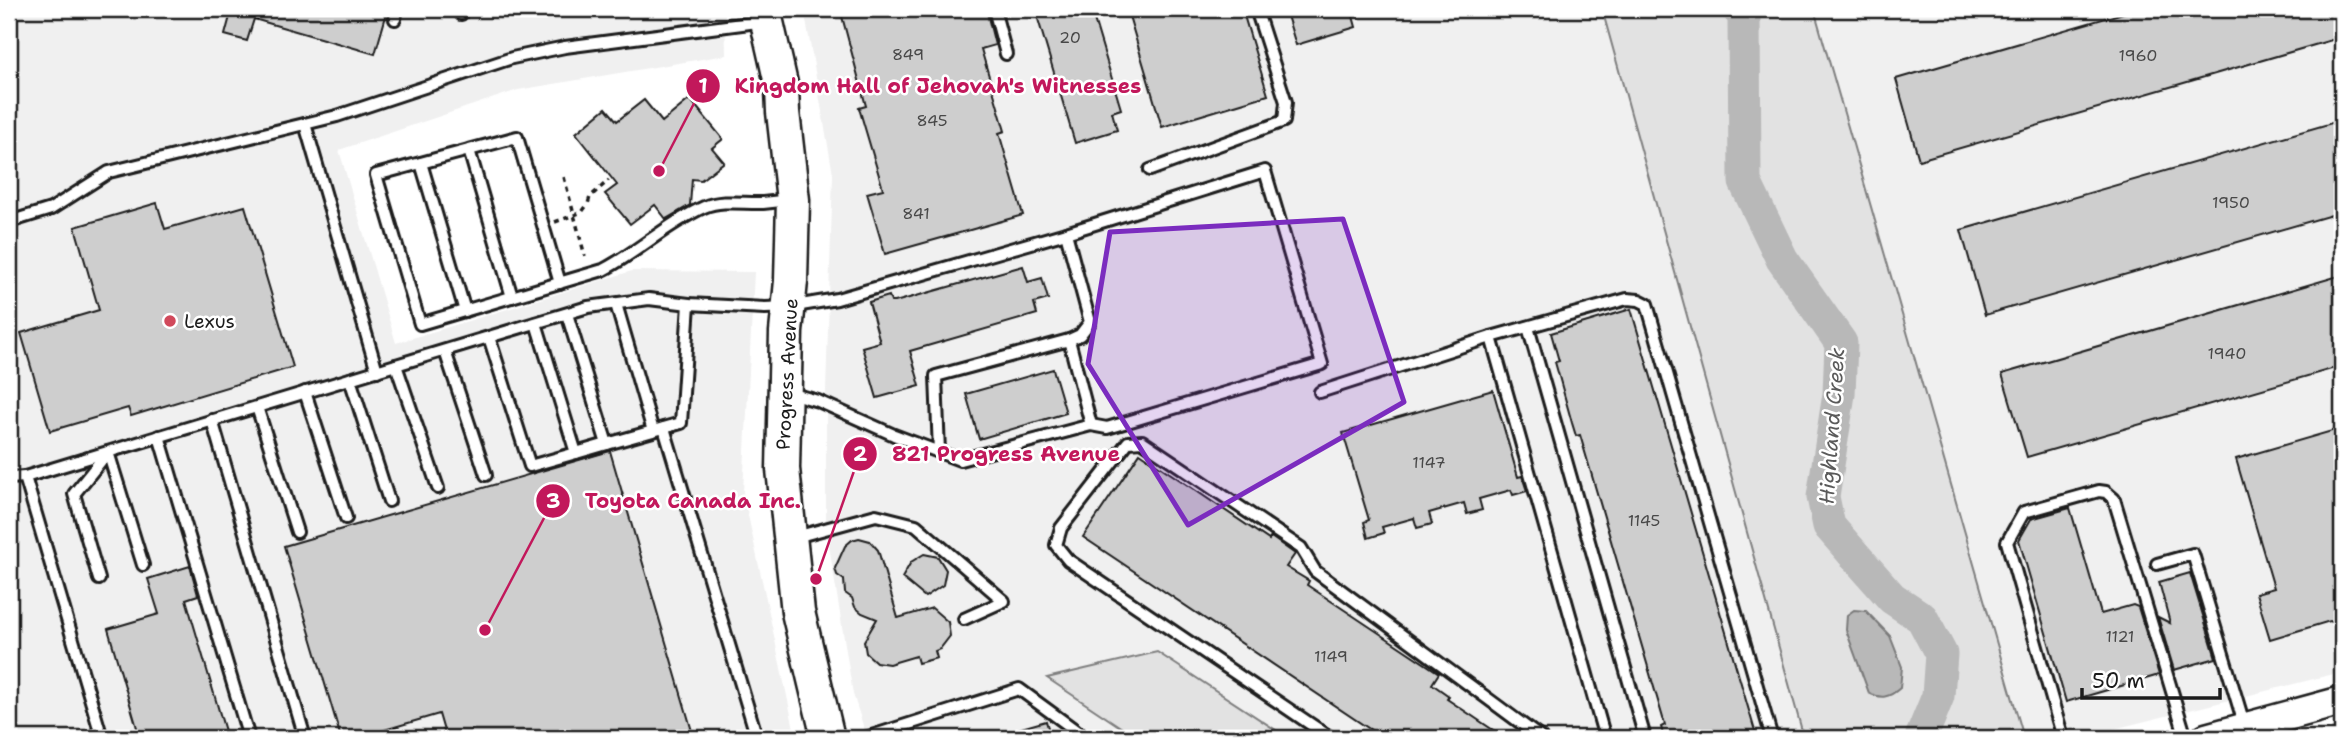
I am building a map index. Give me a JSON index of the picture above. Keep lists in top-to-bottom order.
{
  "streets": {
    "main road": ["Progress Avenue"]
  },
  "water": ["Highland Creek"],
  "places": [
    "Kingdom Hall of Jehovah's Witnesses",
    "Lexus",
    "821 Progress Avenue",
    "Toyota Canada Inc."
  ],
  "house_numbers": [
    "20",
    "849",
    "1960",
    "845",
    "1950",
    "841",
    "1940",
    "1147",
    "1145",
    "1121",
    "1149"
  ],
  "scale_bar": "50 m"
}
